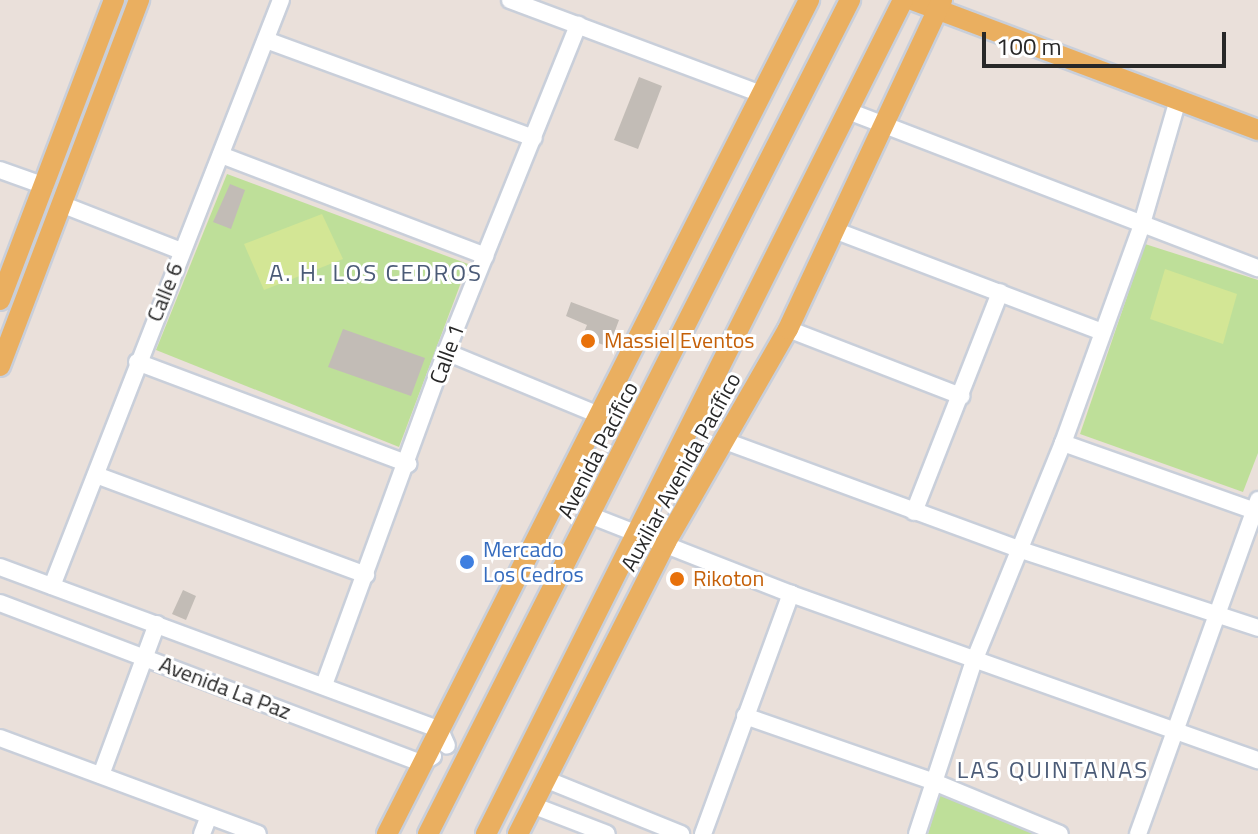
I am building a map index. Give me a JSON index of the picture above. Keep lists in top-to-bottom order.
{
  "streets": {
    "main road": ["Avenida Pacífico", "Auxiliar Avenida Pacífico"],
    "street": ["Calle 6", "Calle 1", "Avenida La Paz"]
  },
  "districts": ["A. H. LOS CEDROS", "LAS QUINTANAS"],
  "places": ["Massiel Eventos", "Mercado Los Cedros", "Rikoton"],
  "scale_bar": "100 m"
}
